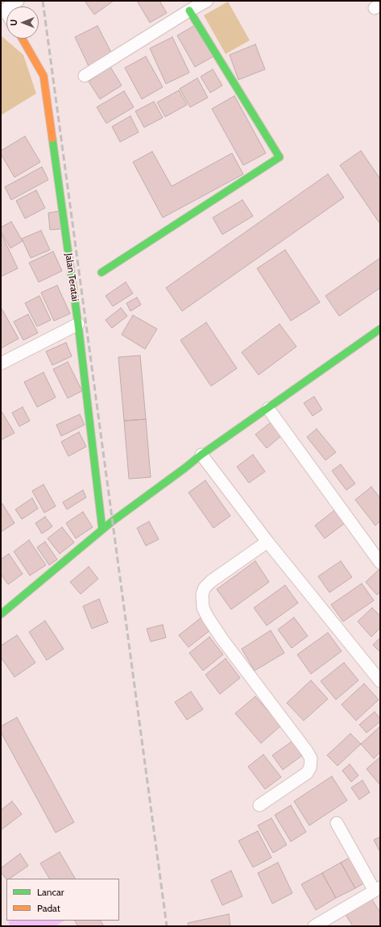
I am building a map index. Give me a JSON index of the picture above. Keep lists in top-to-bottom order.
{
  "streets": {
    "street": ["Jalan Teratai"]
  },
  "legend": ["Lancar", "Padat"],
  "north": "left"
}
